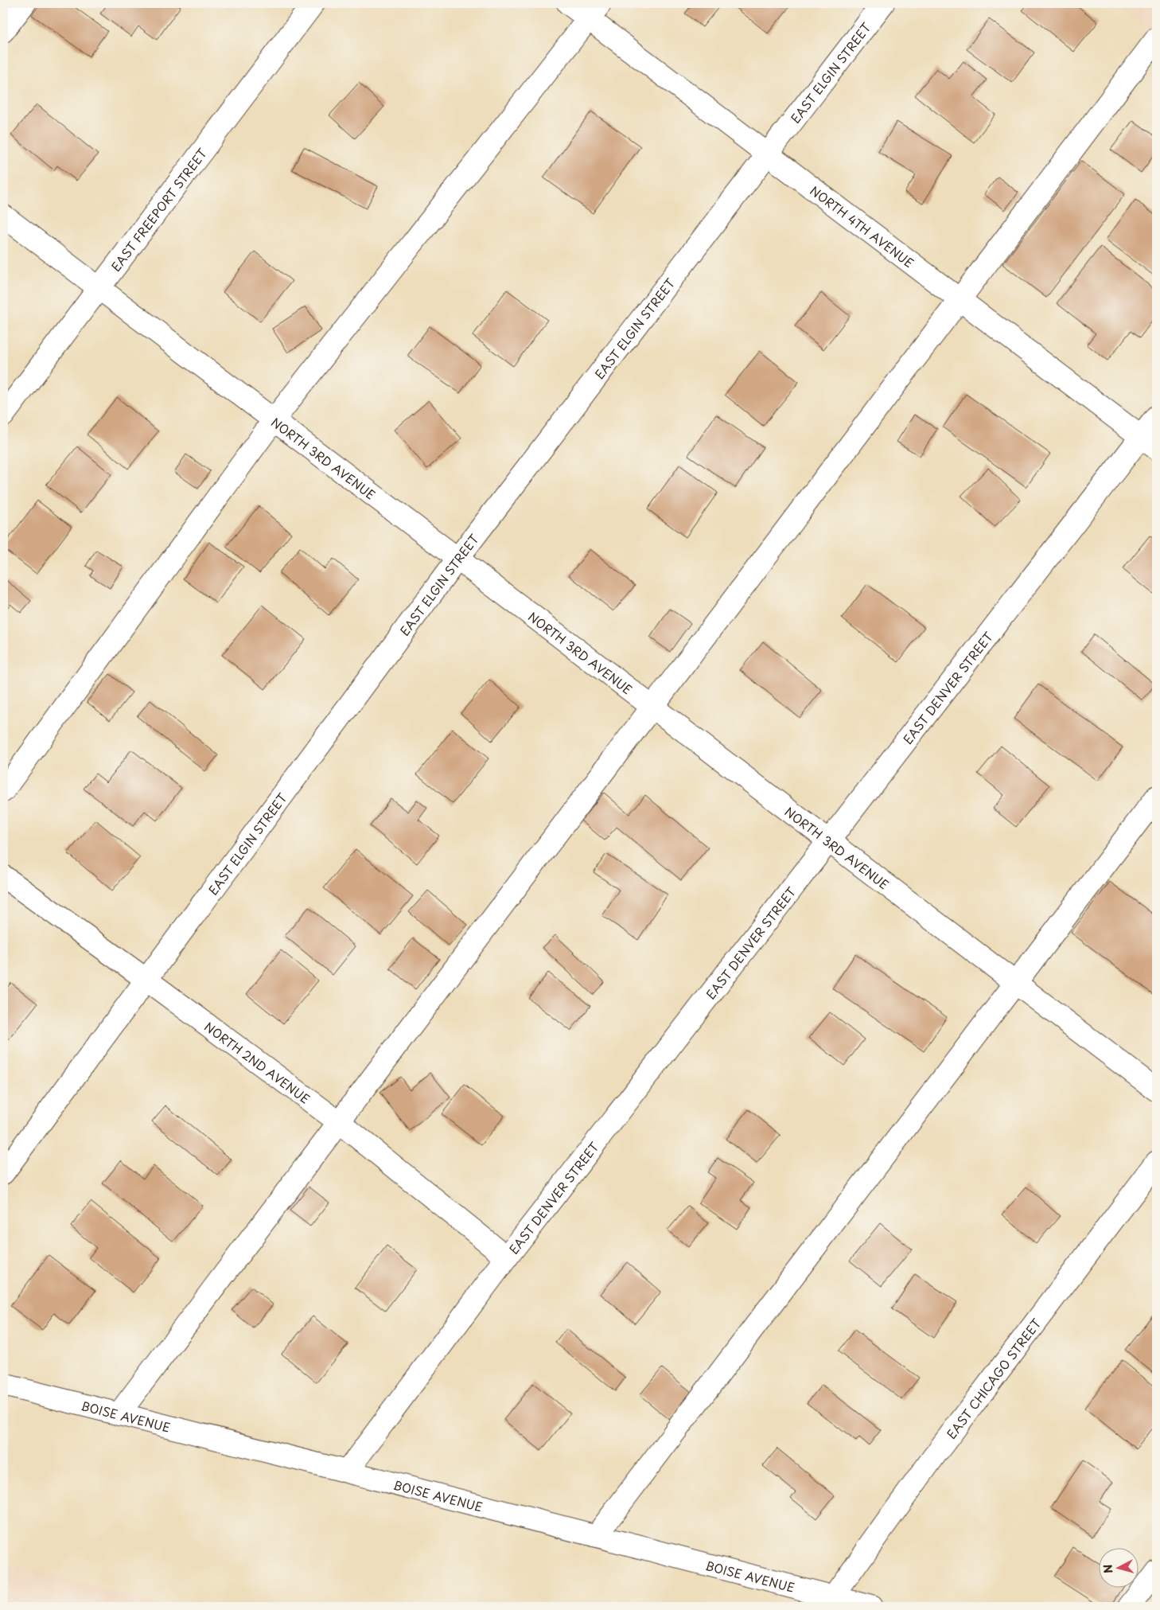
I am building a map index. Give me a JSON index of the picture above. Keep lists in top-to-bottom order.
{
  "streets": {
    "street": [
      "EAST ELGIN STREET",
      "EAST FREEPORT STREET",
      "NORTH 4TH AVENUE",
      "NORTH 3RD AVENUE",
      "EAST DENVER STREET",
      "NORTH 2ND AVENUE",
      "EAST CHICAGO STREET",
      "BOISE AVENUE"
    ]
  },
  "crossings": [
    ["EAST ELGIN STREET", "NORTH 4TH AVENUE"],
    ["EAST ELGIN STREET", "NORTH 3RD AVENUE"],
    ["EAST ELGIN STREET", "NORTH 2ND AVENUE"],
    ["EAST FREEPORT STREET", "NORTH 3RD AVENUE"],
    ["NORTH 4TH AVENUE", "EAST DENVER STREET"],
    ["NORTH 3RD AVENUE", "EAST DENVER STREET"],
    ["EAST DENVER STREET", "NORTH 2ND AVENUE"],
    ["EAST DENVER STREET", "BOISE AVENUE"],
    ["EAST CHICAGO STREET", "BOISE AVENUE"]
  ],
  "north": "left"
}
